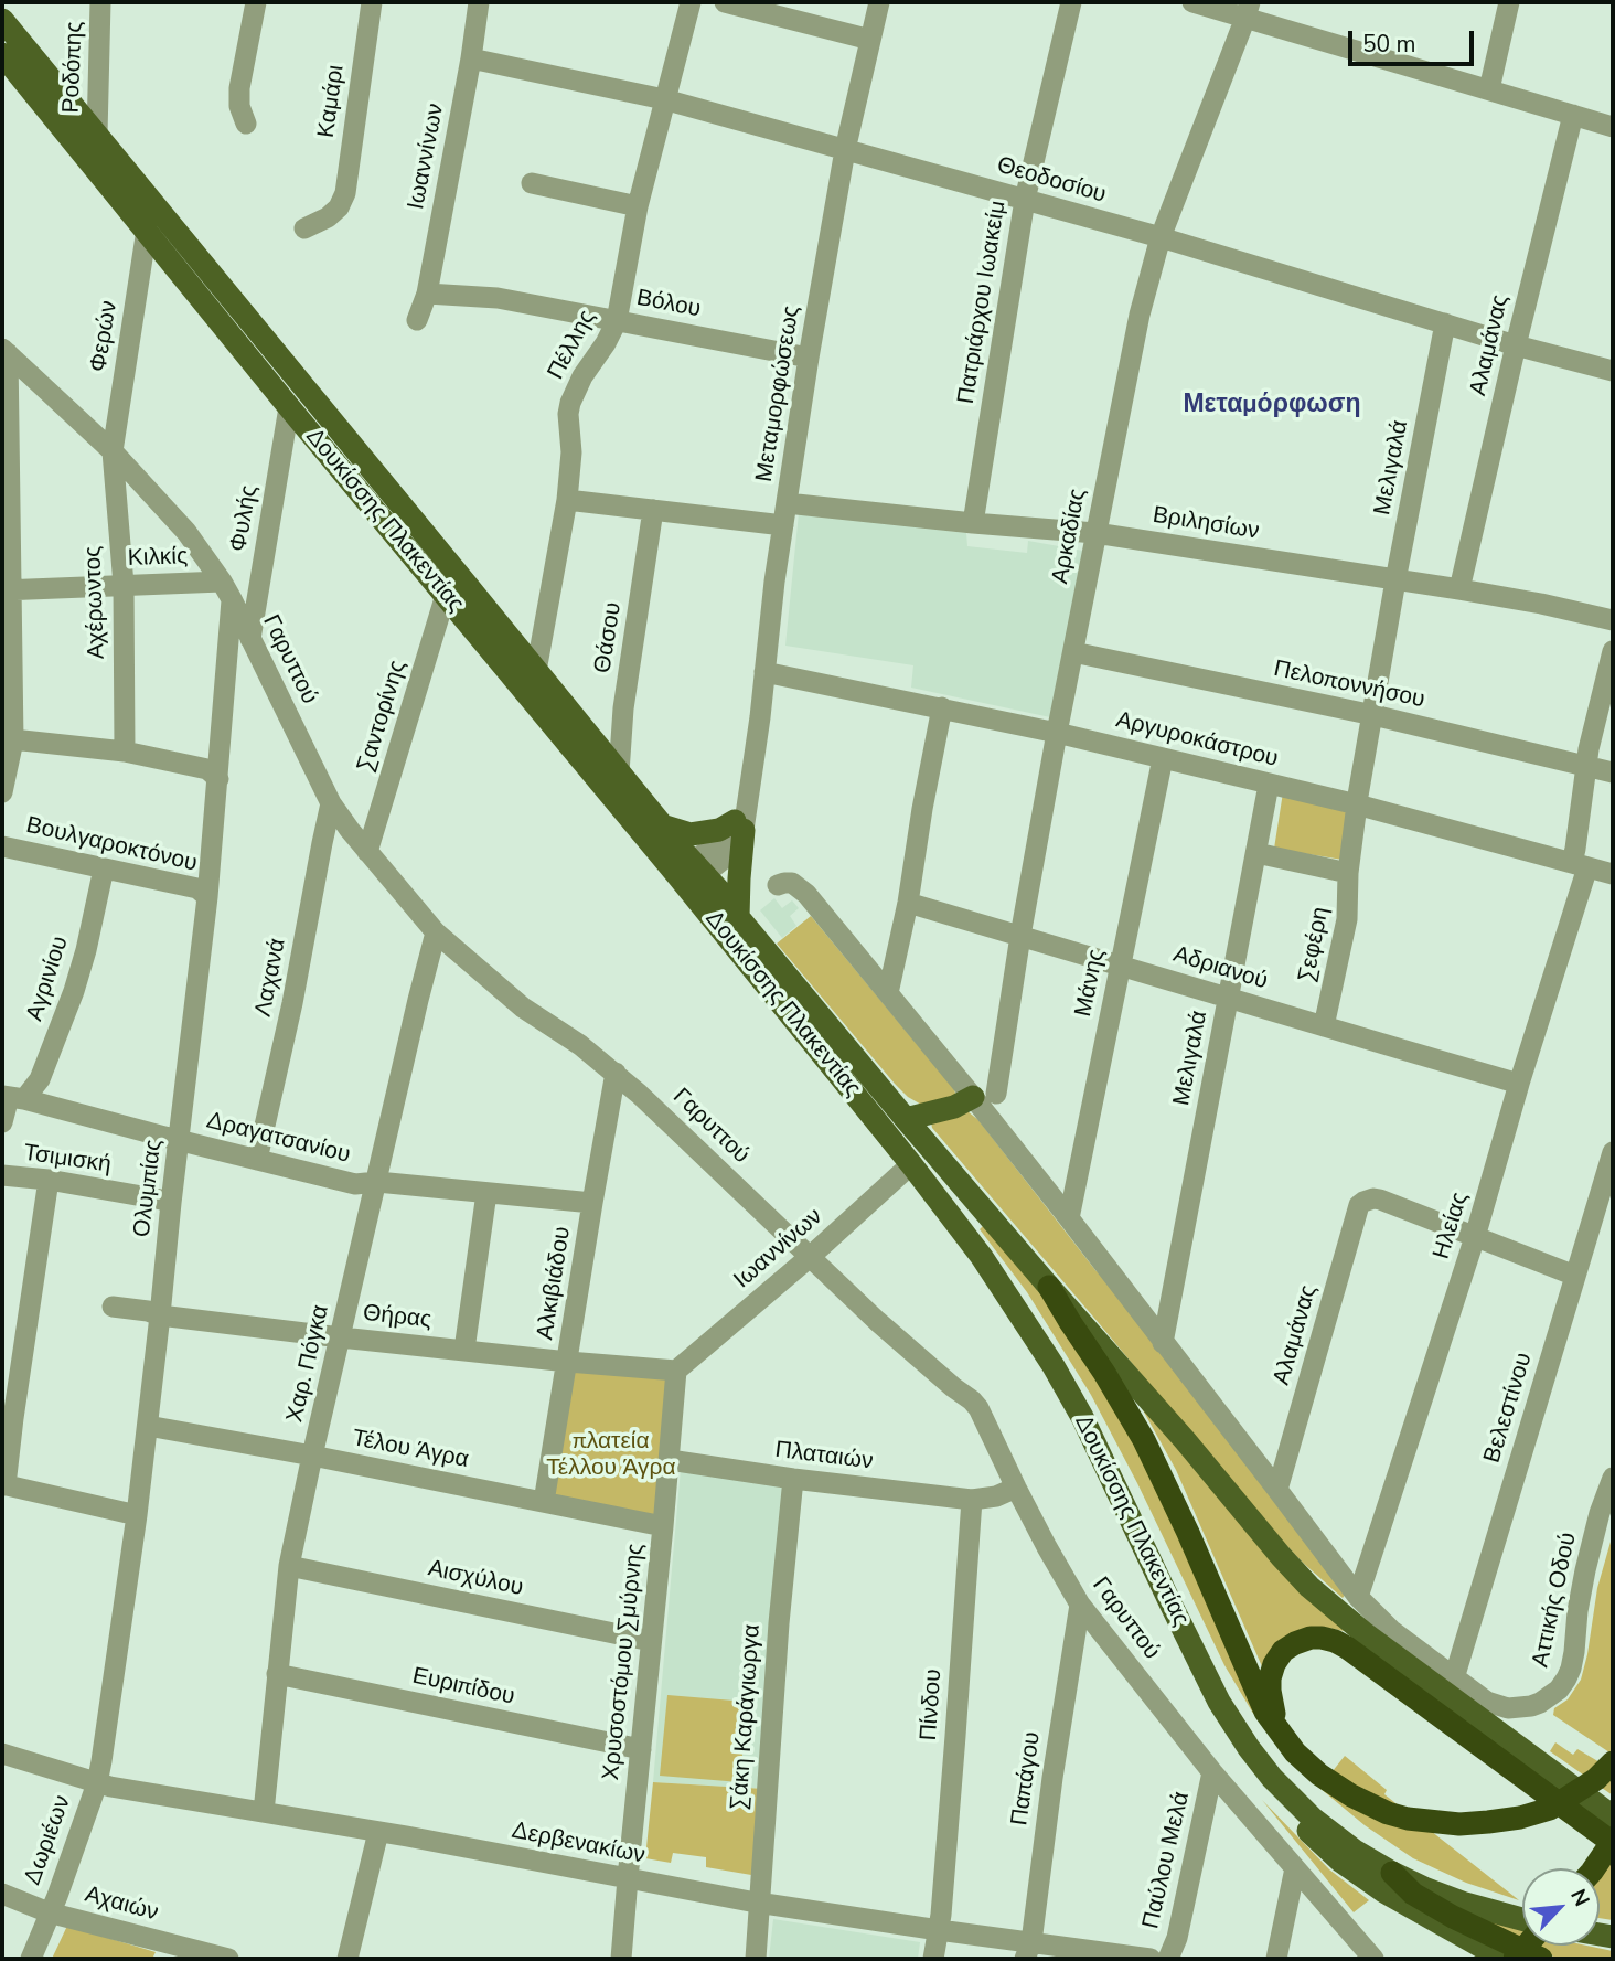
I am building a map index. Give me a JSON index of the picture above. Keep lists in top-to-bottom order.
{
  "streets": {
    "main road": ["Δουκίσσης Πλακεντίας"],
    "street": [
      "Ροδόπης",
      "Καμάρι",
      "Ιωαννίνων",
      "Θεοδοσίου",
      "Πατριάρχου Ιωακείμ",
      "Βόλου",
      "Φερών",
      "Πέλλης",
      "Αλαμάνας",
      "Μεταμορφώσεως",
      "Μελιγαλά",
      "Φυλής",
      "Βριλησίων",
      "Αρκαδίας",
      "Κιλκίς",
      "Αχέρωντος",
      "Θάσου",
      "Γαρυττού",
      "Πελοποννήσου",
      "Σαντορίνης",
      "Αργυροκάστρου",
      "Βουλγαροκτόνου",
      "Σεφέρη",
      "Αδριανού",
      "Λαχανά",
      "Αγρινίου",
      "Μάνης",
      "Δραγατσανίου",
      "Τσιμισκή",
      "Ολυμπίας",
      "Ηλείας",
      "Αλκιβιάδου",
      "Θήρας",
      "Χαρ. Πόγκα",
      "Βελεστίνου",
      "Τέλου Άγρα",
      "Πλαταιών",
      "Αισχύλου",
      "Αττικής Οδού",
      "Χρυσοστόμου Σμύρνης",
      "Ευριπίδου",
      "Πίνδου",
      "Σάκη Καράγιωργα",
      "Παπάγου",
      "Δωριέων",
      "Δερβενακίων",
      "Παύλου Μελά",
      "Αχαιών"
    ]
  },
  "crossings": [
    ["Ροδόπης", "Δουκίσσης Πλακεντίας"],
    ["Ιωαννίνων", "Θεοδοσίου"],
    ["Ιωαννίνων", "Βόλου"],
    ["Ιωαννίνων", "Δουκίσσης Πλακεντίας"],
    ["Ιωαννίνων", "Γαρυττού"],
    ["Ιωαννίνων", "Θήρας"],
    ["Ιωαννίνων", "Χρυσοστόμου Σμύρνης"],
    ["Θεοδοσίου", "Πατριάρχου Ιωακείμ"],
    ["Θεοδοσίου", "Πέλλης"],
    ["Θεοδοσίου", "Αλαμάνας"],
    ["Θεοδοσίου", "Μεταμορφώσεως"],
    ["Θεοδοσίου", "Μελιγαλά"],
    ["Θεοδοσίου", "Αρκαδίας"],
    ["Πατριάρχου Ιωακείμ", "Βριλησίων"],
    ["Βόλου", "Πέλλης"],
    ["Βόλου", "Μεταμορφώσεως"],
    ["Φερών", "Δουκίσσης Πλακεντίας"],
    ["Φερών", "Αχέρωντος"],
    ["Φερών", "Γαρυττού"],
    ["Πέλλης", "Δουκίσσης Πλακεντίας"],
    ["Πέλλης", "Βριλησίων"],
    ["Αλαμάνας", "Βριλησίων"],
    ["Αλαμάνας", "Ηλείας"],
    ["Μεταμορφώσεως", "Δουκίσσης Πλακεντίας"],
    ["Μεταμορφώσεως", "Βριλησίων"],
    ["Μεταμορφώσεως", "Αργυροκάστρου"],
    ["Μελιγαλά", "Βριλησίων"],
    ["Μελιγαλά", "Πελοποννήσου"],
    ["Μελιγαλά", "Αργυροκάστρου"],
    ["Μελιγαλά", "Σεφέρη"],
    ["Μελιγαλά", "Αδριανού"],
    ["Φυλής", "Δουκίσσης Πλακεντίας"],
    ["Φυλής", "Γαρυττού"],
    ["Δουκίσσης Πλακεντίας", "Θάσου"],
    ["Δουκίσσης Πλακεντίας", "Σαντορίνης"],
    ["Βριλησίων", "Αρκαδίας"],
    ["Βριλησίων", "Θάσου"],
    ["Αρκαδίας", "Πελοποννήσου"],
    ["Αρκαδίας", "Αργυροκάστρου"],
    ["Αρκαδίας", "Αδριανού"],
    ["Κιλκίς", "Αχέρωντος"],
    ["Κιλκίς", "Γαρυττού"],
    ["Κιλκίς", "Ολυμπίας"],
    ["Αχέρωντος", "Γαρυττού"],
    ["Γαρυττού", "Σαντορίνης"],
    ["Γαρυττού", "Λαχανά"],
    ["Γαρυττού", "Ολυμπίας"],
    ["Γαρυττού", "Αλκιβιάδου"],
    ["Γαρυττού", "Χαρ. Πόγκα"],
    ["Γαρυττού", "Παπάγου"],
    ["Γαρυττού", "Παύλου Μελά"],
    ["Πελοποννήσου", "Ηλείας"],
    ["Αργυροκάστρου", "Σεφέρη"],
    ["Αργυροκάστρου", "Μάνης"],
    ["Αργυροκάστρου", "Ηλείας"],
    ["Βουλγαροκτόνου", "Αγρινίου"],
    ["Βουλγαροκτόνου", "Ολυμπίας"],
    ["Σεφέρη", "Αδριανού"],
    ["Αδριανού", "Μάνης"],
    ["Αδριανού", "Ηλείας"],
    ["Λαχανά", "Δραγατσανίου"],
    ["Αγρινίου", "Δραγατσανίου"],
    ["Δραγατσανίου", "Ολυμπίας"],
    ["Δραγατσανίου", "Αλκιβιάδου"],
    ["Δραγατσανίου", "Χαρ. Πόγκα"],
    ["Τσιμισκή", "Ολυμπίας"],
    ["Ολυμπίας", "Θήρας"],
    ["Ολυμπίας", "Τέλου Άγρα"],
    ["Ολυμπίας", "Δωριέων"],
    ["Ολυμπίας", "Δερβενακίων"],
    ["Αλκιβιάδου", "Θήρας"],
    ["Αλκιβιάδου", "Τέλου Άγρα"],
    ["Θήρας", "Χαρ. Πόγκα"],
    ["Θήρας", "Χρυσοστόμου Σμύρνης"],
    ["Χαρ. Πόγκα", "Τέλου Άγρα"],
    ["Χαρ. Πόγκα", "Αισχύλου"],
    ["Χαρ. Πόγκα", "Ευριπίδου"],
    ["Χαρ. Πόγκα", "Δερβενακίων"],
    ["Βελεστίνου", "Αττικής Οδού"],
    ["Τέλου Άγρα", "Χρυσοστόμου Σμύρνης"],
    ["Πλαταιών", "Χρυσοστόμου Σμύρνης"],
    ["Πλαταιών", "Πίνδου"],
    ["Πλαταιών", "Σάκη Καράγιωργα"],
    ["Αισχύλου", "Χρυσοστόμου Σμύρνης"],
    ["Χρυσοστόμου Σμύρνης", "Ευριπίδου"],
    ["Χρυσοστόμου Σμύρνης", "Δερβενακίων"],
    ["Πίνδου", "Δερβενακίων"],
    ["Σάκη Καράγιωργα", "Δερβενακίων"],
    ["Παπάγου", "Δερβενακίων"],
    ["Δωριέων", "Δερβενακίων"],
    ["Δωριέων", "Αχαιών"]
  ],
  "districts": ["Μεταμόρφωση"],
  "parks": ["πλατεία Τέλλου Άγρα"],
  "scale_bar": "50 m",
  "north": "top right"
}
